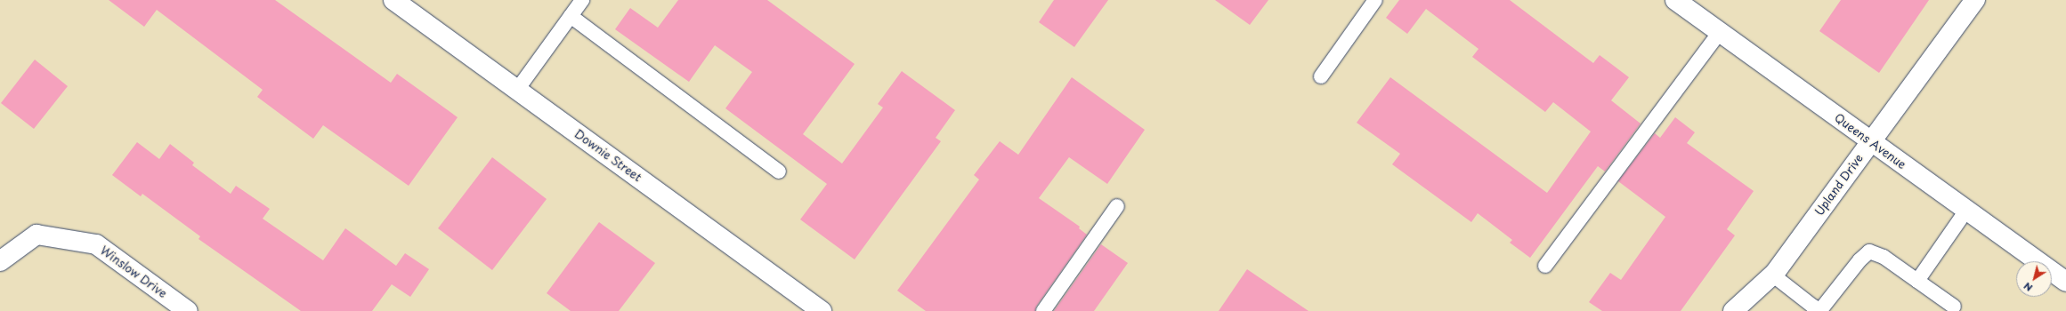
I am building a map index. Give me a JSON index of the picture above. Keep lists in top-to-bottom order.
{
  "streets": {
    "street": [
      "Queens Avenue",
      "Downie Street",
      "Upland Drive",
      "Winslow Drive"
    ]
  },
  "crossings": [
    ["Queens Avenue", "Upland Drive"]
  ],
  "north": "bottom left"
}
